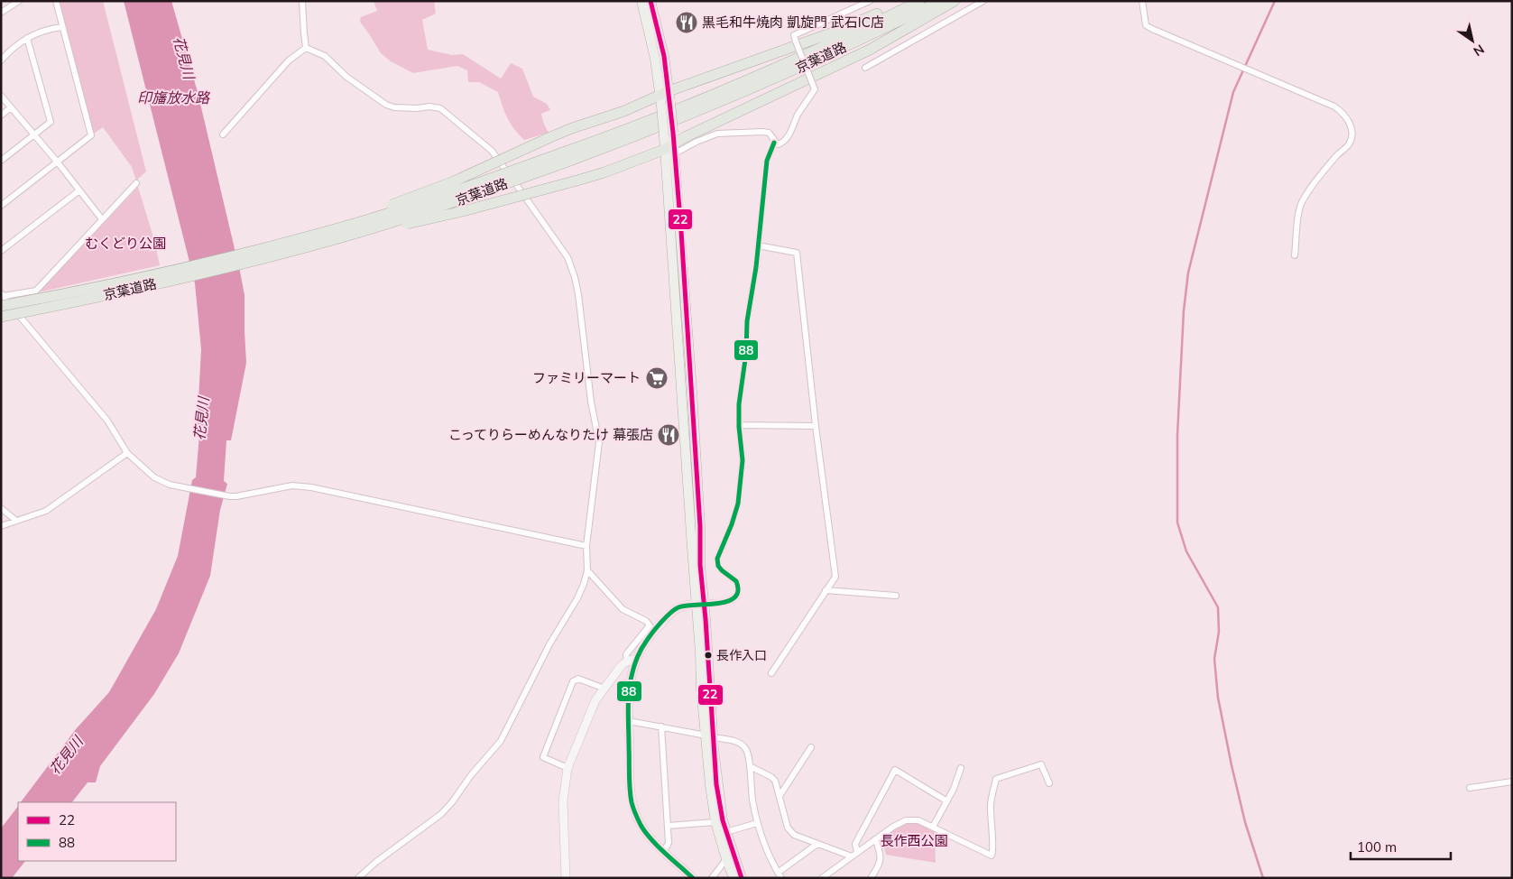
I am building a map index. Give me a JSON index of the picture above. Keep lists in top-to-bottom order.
{
  "streets": {
    "highway": ["京葉道路"]
  },
  "water": ["花見川", "印旛放水路"],
  "parks": ["むくどり公園", "長作西公園"],
  "places": {
    "restaurant": ["黒毛和牛焼肉 凱旋門 武石IC店", "こってりらーめんなりたけ 幕張店"],
    "supermarket": ["ファミリーマート"],
    "other": ["長作入口"]
  },
  "lines": ["transit line 22", "transit line 88"],
  "legend": ["22", "88"],
  "scale_bar": "100 m",
  "north": "bottom right"
}
